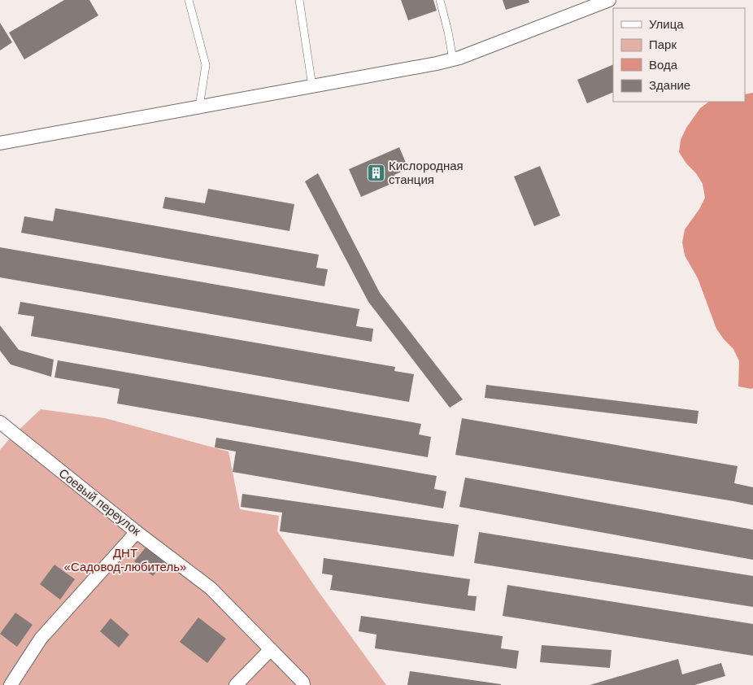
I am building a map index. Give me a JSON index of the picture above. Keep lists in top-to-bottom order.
{
  "streets": {
    "street": ["Соевый переулок"]
  },
  "parks": ["ДНТ «Садовод-любитель»"],
  "places": {
    "building": ["Кислородная станция"]
  },
  "legend": [
    "Улица",
    "Парк",
    "Вода",
    "Здание"
  ]
}
